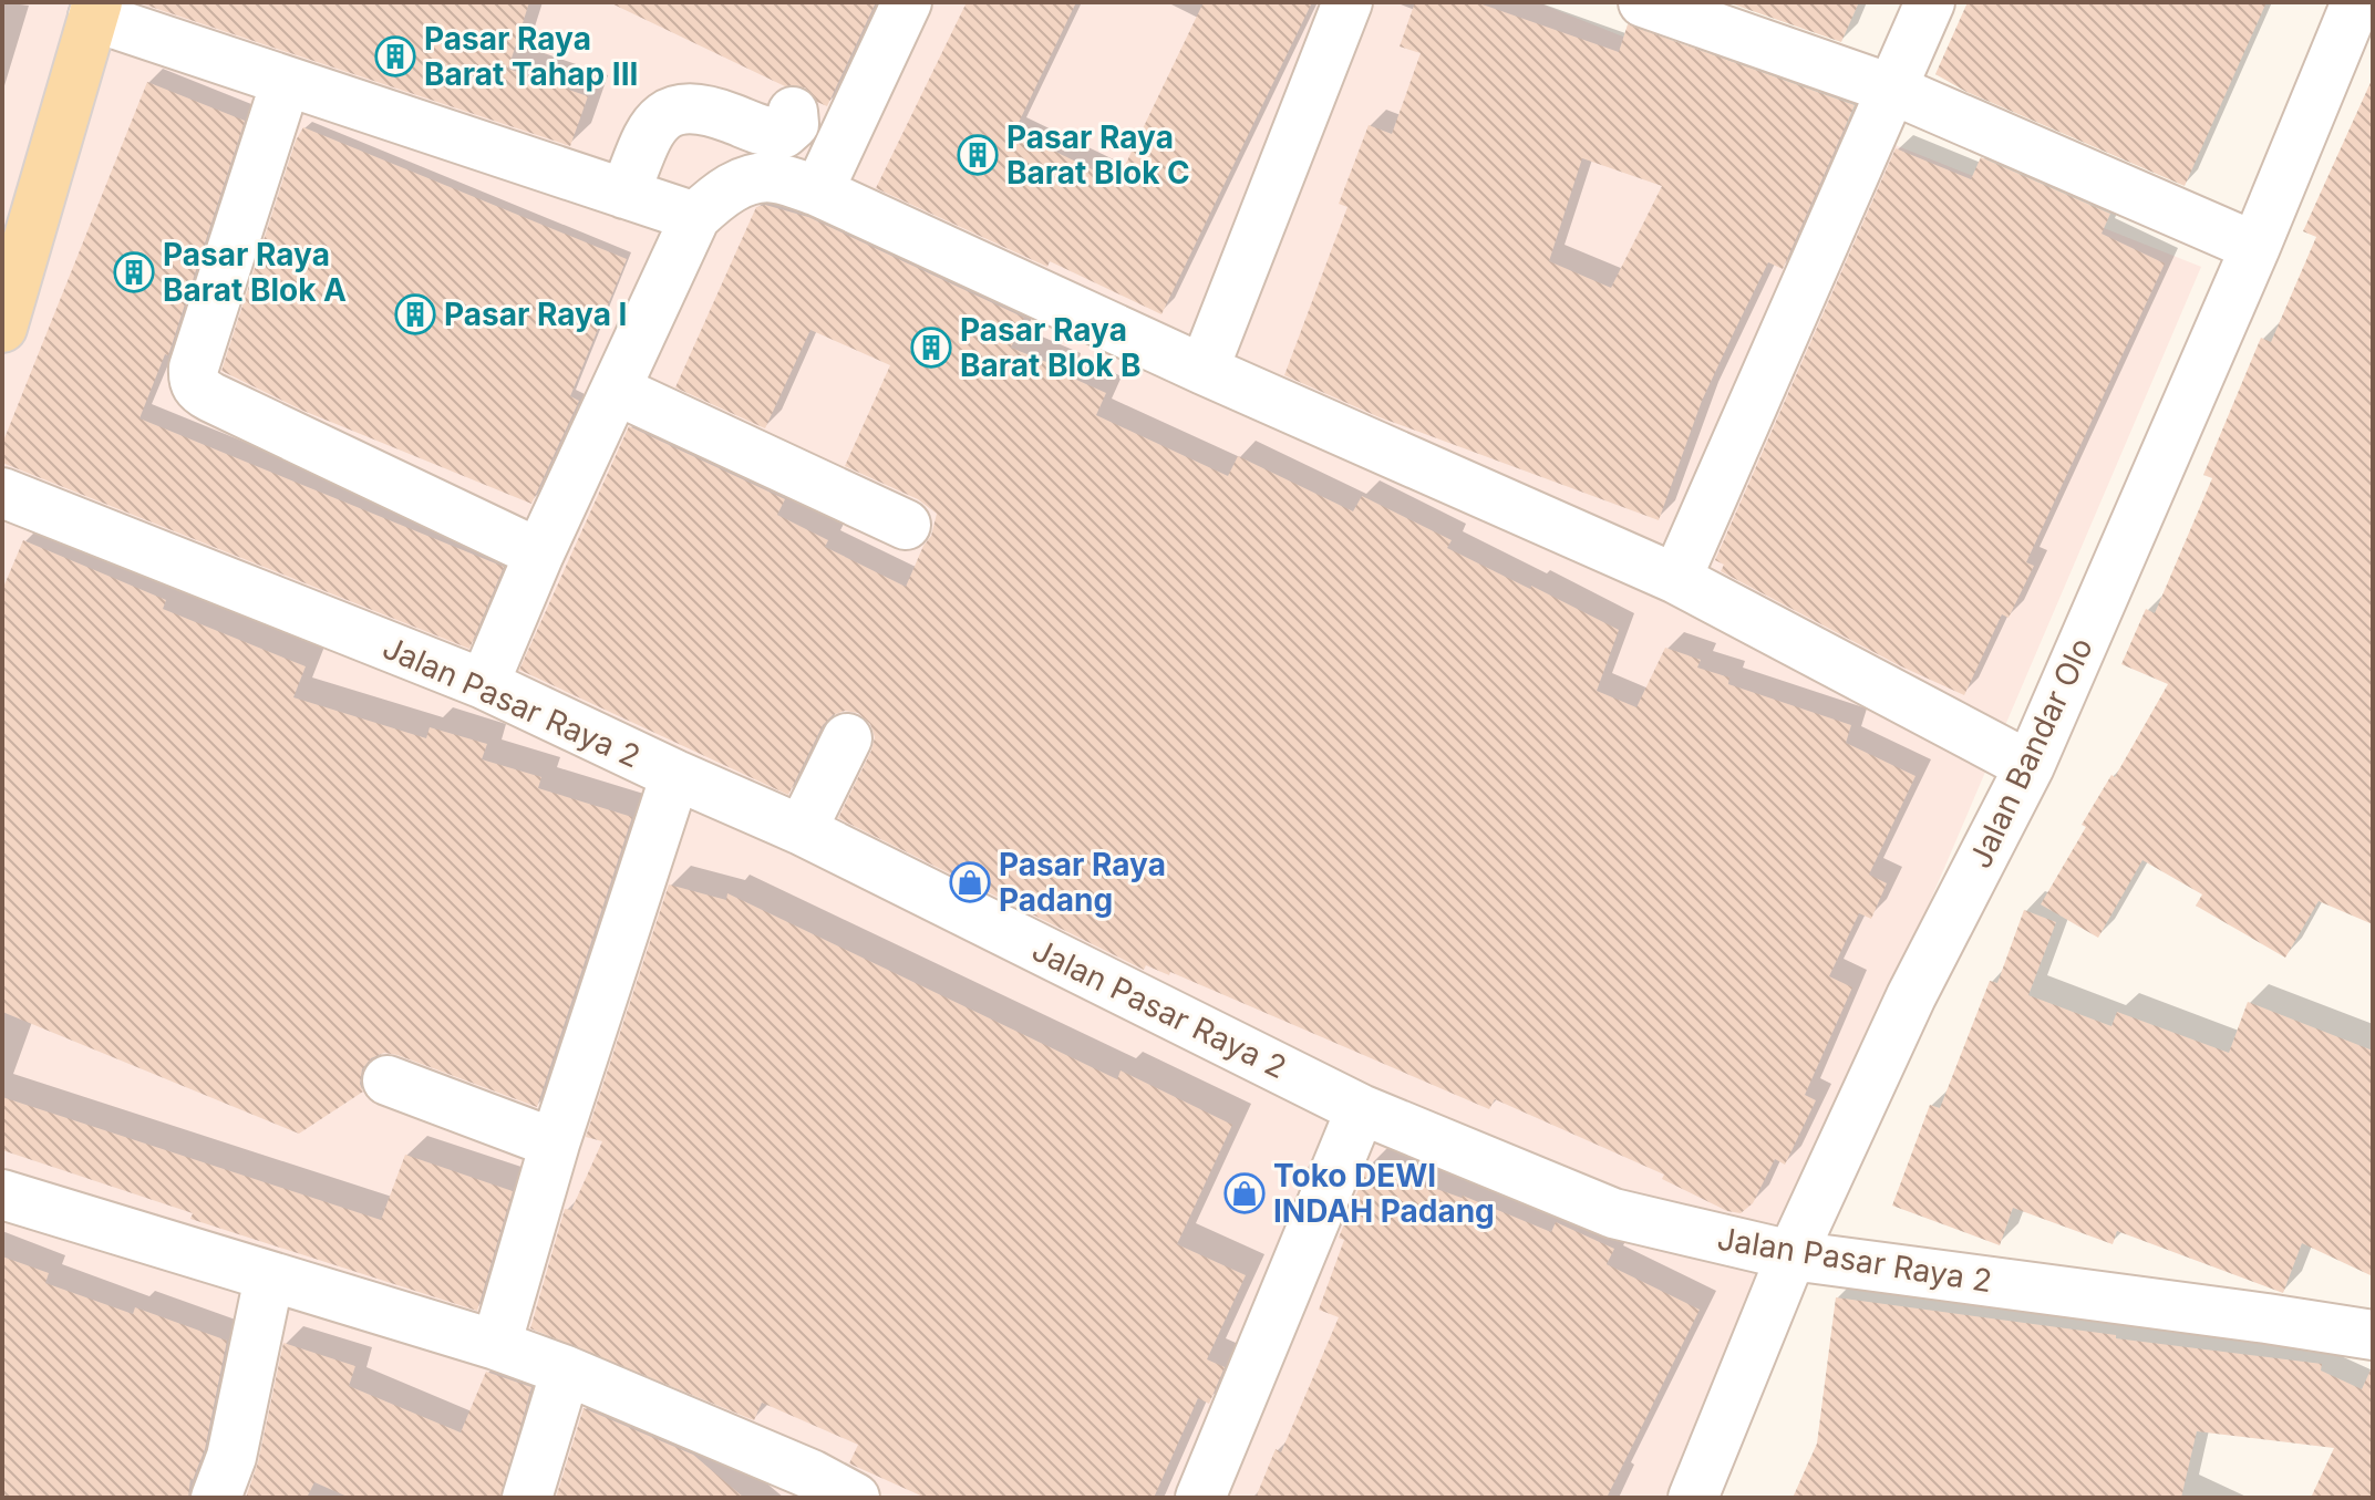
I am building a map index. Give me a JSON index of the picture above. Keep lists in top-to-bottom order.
{
  "streets": {
    "street": ["Jalan Pasar Raya 2", "Jalan Bandar Olo"]
  },
  "crossings": [
    ["Jalan Pasar Raya 2", "Jalan Bandar Olo"]
  ],
  "places": {
    "building": [
      "Pasar Raya Barat Tahap III",
      "Pasar Raya Barat Blok C",
      "Pasar Raya Barat Blok A",
      "Pasar Raya I",
      "Pasar Raya Barat Blok B"
    ],
    "shop": ["Pasar Raya Padang", "Toko DEWI INDAH Padang"]
  }
}
